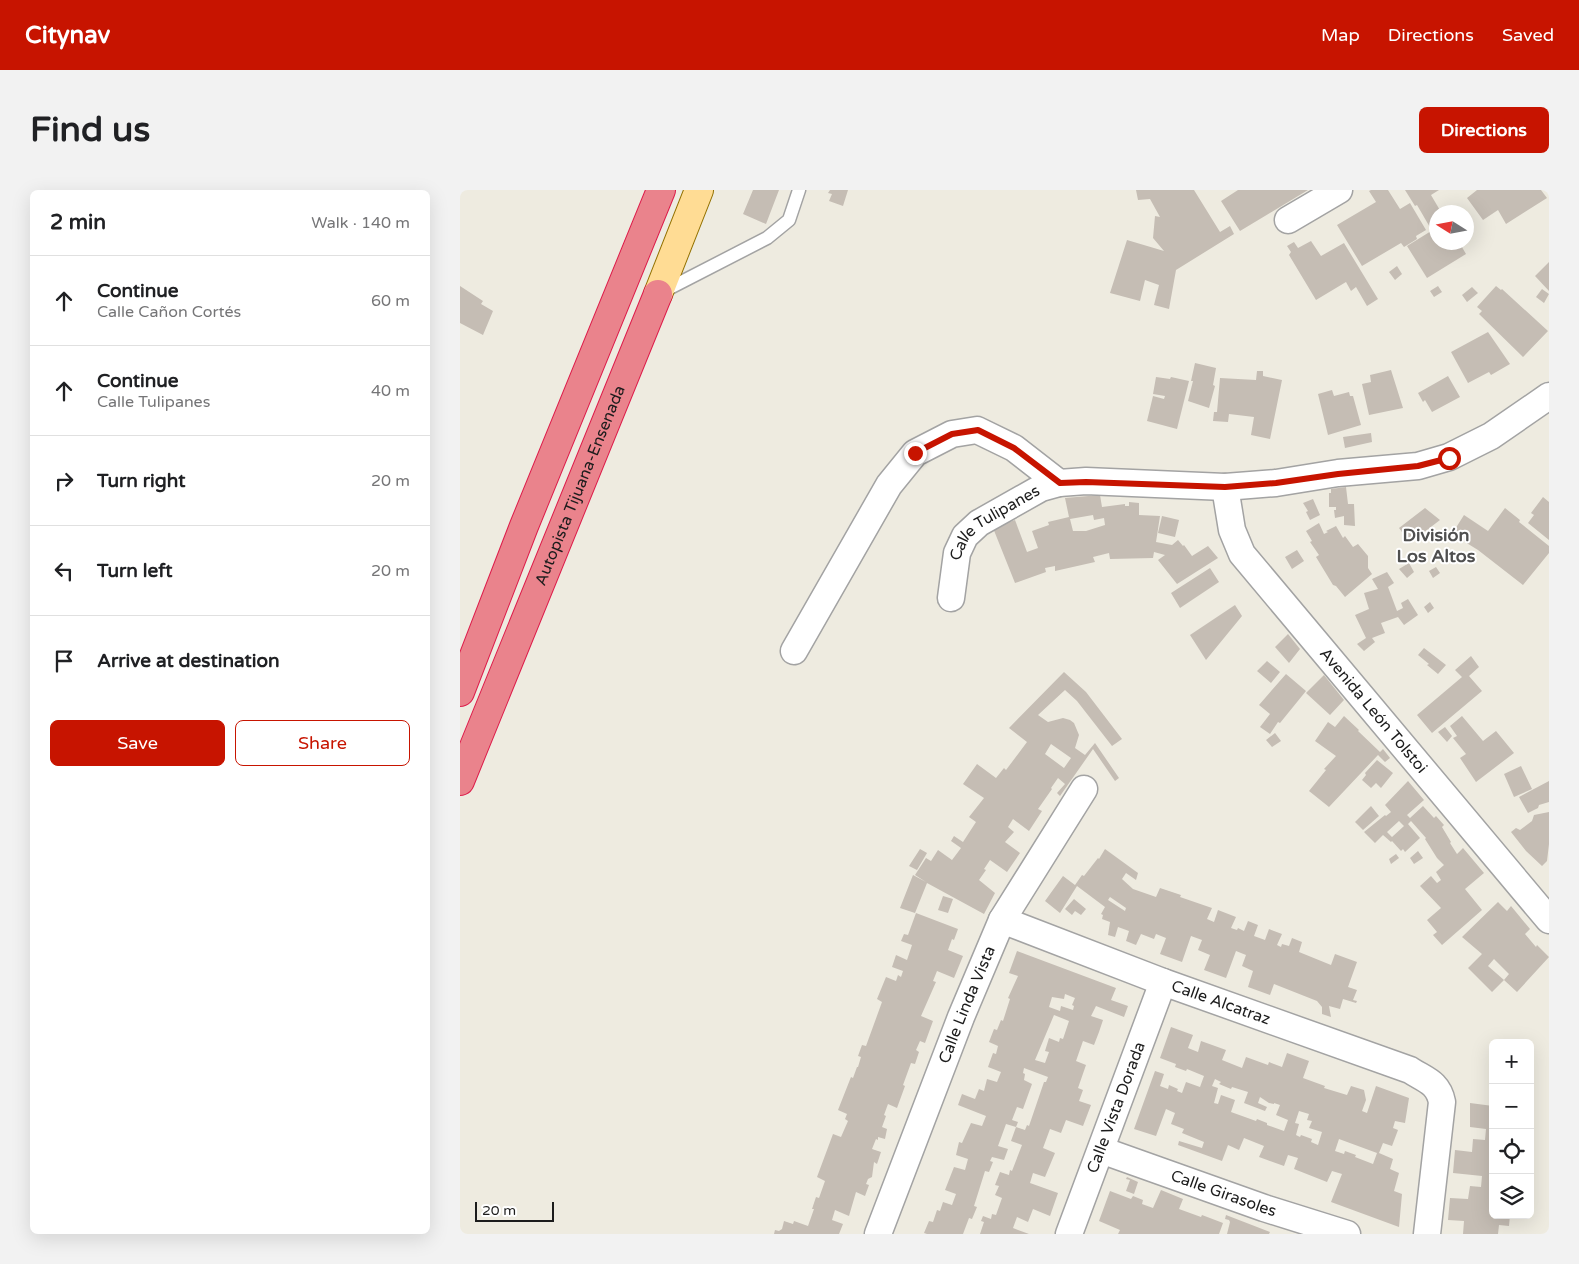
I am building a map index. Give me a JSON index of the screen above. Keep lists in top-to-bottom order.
{
  "streets": {
    "highway": ["Autopista Tijuana-Ensenada"],
    "street": [
      "Calle Tulipanes",
      "Avenida León Tolstoi",
      "Calle Alcatraz",
      "Calle Linda Vista",
      "Calle Vista Dorada",
      "Calle Girasoles"
    ]
  },
  "crossings": [
    ["Calle Tulipanes", "Avenida León Tolstoi"],
    ["Calle Alcatraz", "Calle Linda Vista"],
    ["Calle Alcatraz", "Calle Vista Dorada"],
    ["Calle Vista Dorada", "Calle Girasoles"]
  ],
  "districts": ["División Los Altos"],
  "scale_bar": "20 m",
  "north": "left",
  "page": {
    "header": "Citynav",
    "nav": ["Map", "Directions", "Saved"],
    "buttons": [
      "Directions",
      ["Save", "Share"]
    ],
    "title": "Find us",
    "heading": ["2 min", "Walk · 140 m"],
    "list": [
      ["Continue", "Calle Cañon Cortés", "60 m"],
      ["Continue", "Calle Tulipanes", "40 m"],
      ["Turn right", "20 m"],
      ["Turn left", "20 m"],
      "Arrive at destination"
    ],
    "map_buttons": ["+", "−"],
    "scale": "20 m"
  }
}
